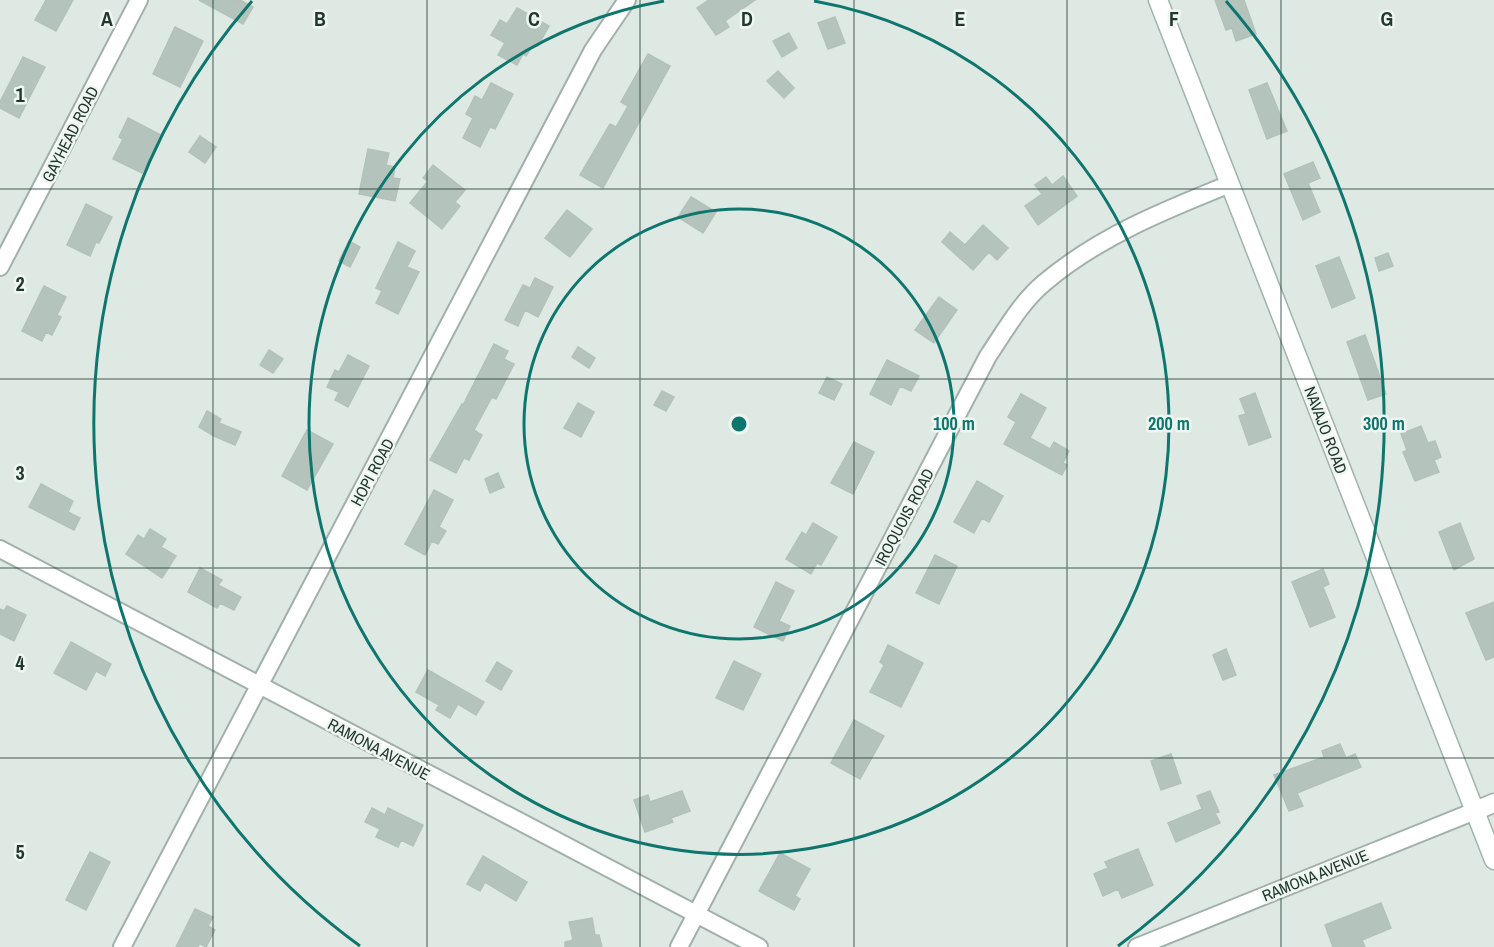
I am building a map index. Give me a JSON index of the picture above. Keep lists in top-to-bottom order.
{
  "streets": {
    "main road": ["NAVAJO ROAD", "RAMONA AVENUE"],
    "street": ["GAYHEAD ROAD", "HOPI ROAD", "IROQUOIS ROAD"]
  },
  "crossings": [
    ["NAVAJO ROAD", "IROQUOIS ROAD"],
    ["NAVAJO ROAD", "RAMONA AVENUE"],
    ["HOPI ROAD", "RAMONA AVENUE"],
    ["IROQUOIS ROAD", "RAMONA AVENUE"]
  ],
  "grid": {
    "columns": [
      "A",
      "B",
      "C",
      "D",
      "E",
      "F",
      "G"
    ],
    "rows": [
      "1",
      "2",
      "3",
      "4",
      "5"
    ]
  },
  "rings": ["100 m", "200 m", "300 m"]
}
